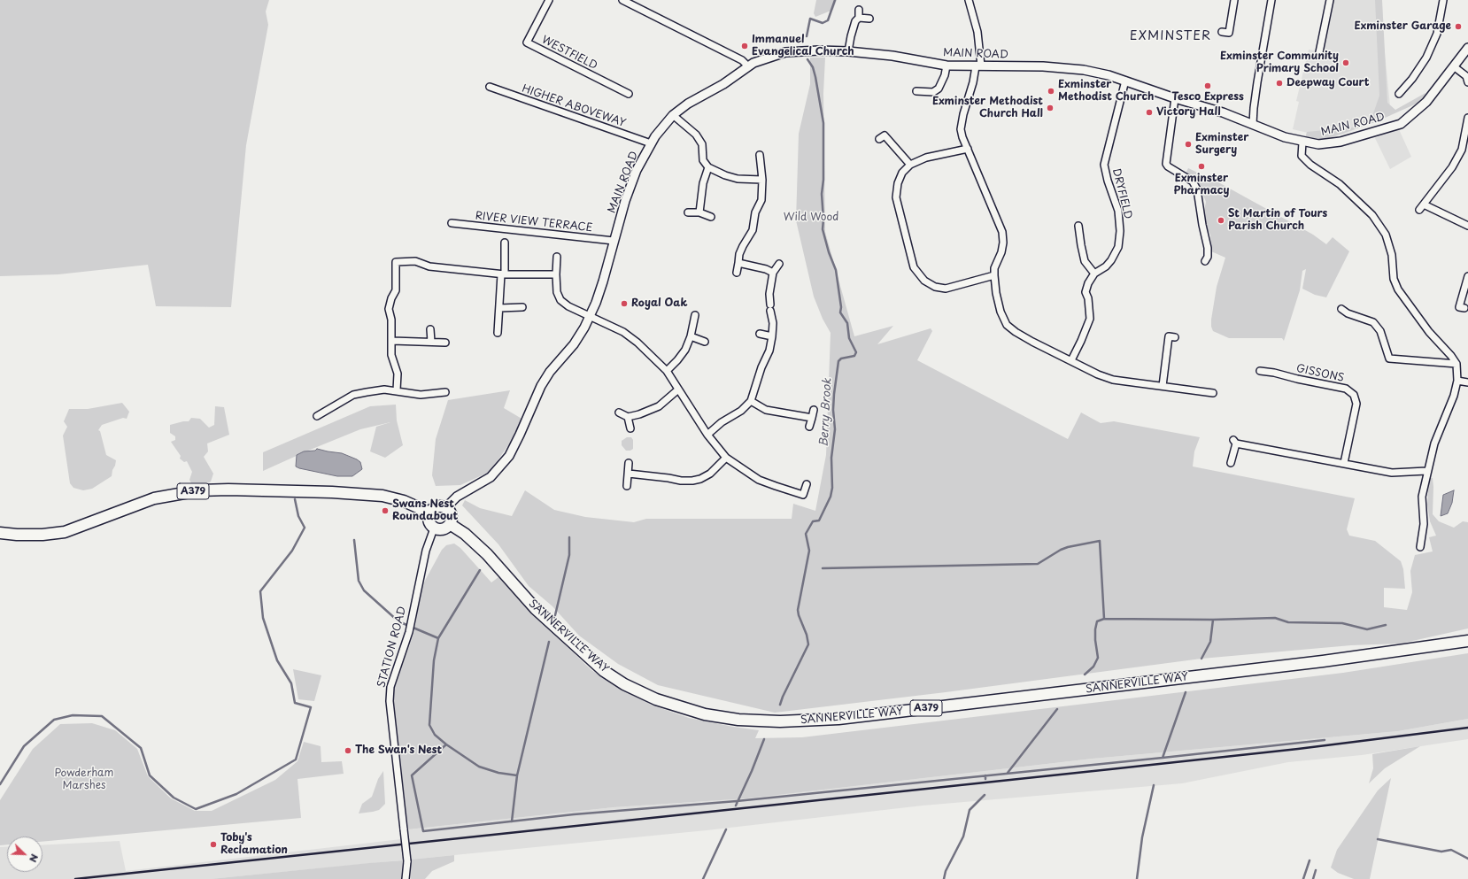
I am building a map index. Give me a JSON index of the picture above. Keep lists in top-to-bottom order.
{
  "streets": {
    "main road": ["A379", "SANNERVILLE WAY"],
    "street": [
      "WESTFIELD",
      "MAIN ROAD",
      "HIGHER ABOVEWAY",
      "DRYFIELD",
      "RIVER VIEW TERRACE",
      "GISSONS",
      "STATION ROAD"
    ]
  },
  "crossings": [
    ["MAIN ROAD", "HIGHER ABOVEWAY"],
    ["MAIN ROAD", "DRYFIELD"],
    ["MAIN ROAD", "RIVER VIEW TERRACE"],
    ["MAIN ROAD", "A379"],
    ["MAIN ROAD", "SANNERVILLE WAY"],
    ["MAIN ROAD", "STATION ROAD"],
    ["A379", "SANNERVILLE WAY"],
    ["A379", "STATION ROAD"],
    ["SANNERVILLE WAY", "STATION ROAD"]
  ],
  "districts": ["EXMINSTER"],
  "water": ["Berry Brook"],
  "parks": ["Wild Wood", "Powderham Marshes"],
  "places": [
    "Exminster Garage",
    "Immanuel Evangelical Church",
    "Exminster Community Primary School",
    "Deepway Court",
    "Tesco Express",
    "Exminster Methodist Church",
    "Exminster Methodist Church Hall",
    "Victory Hall",
    "Exminster Surgery",
    "Exminster Pharmacy",
    "St Martin of Tours Parish Church",
    "Royal Oak",
    "Swans Nest Roundabout",
    "The Swan's Nest",
    "Toby's Reclamation"
  ],
  "north": "bottom right"
}
